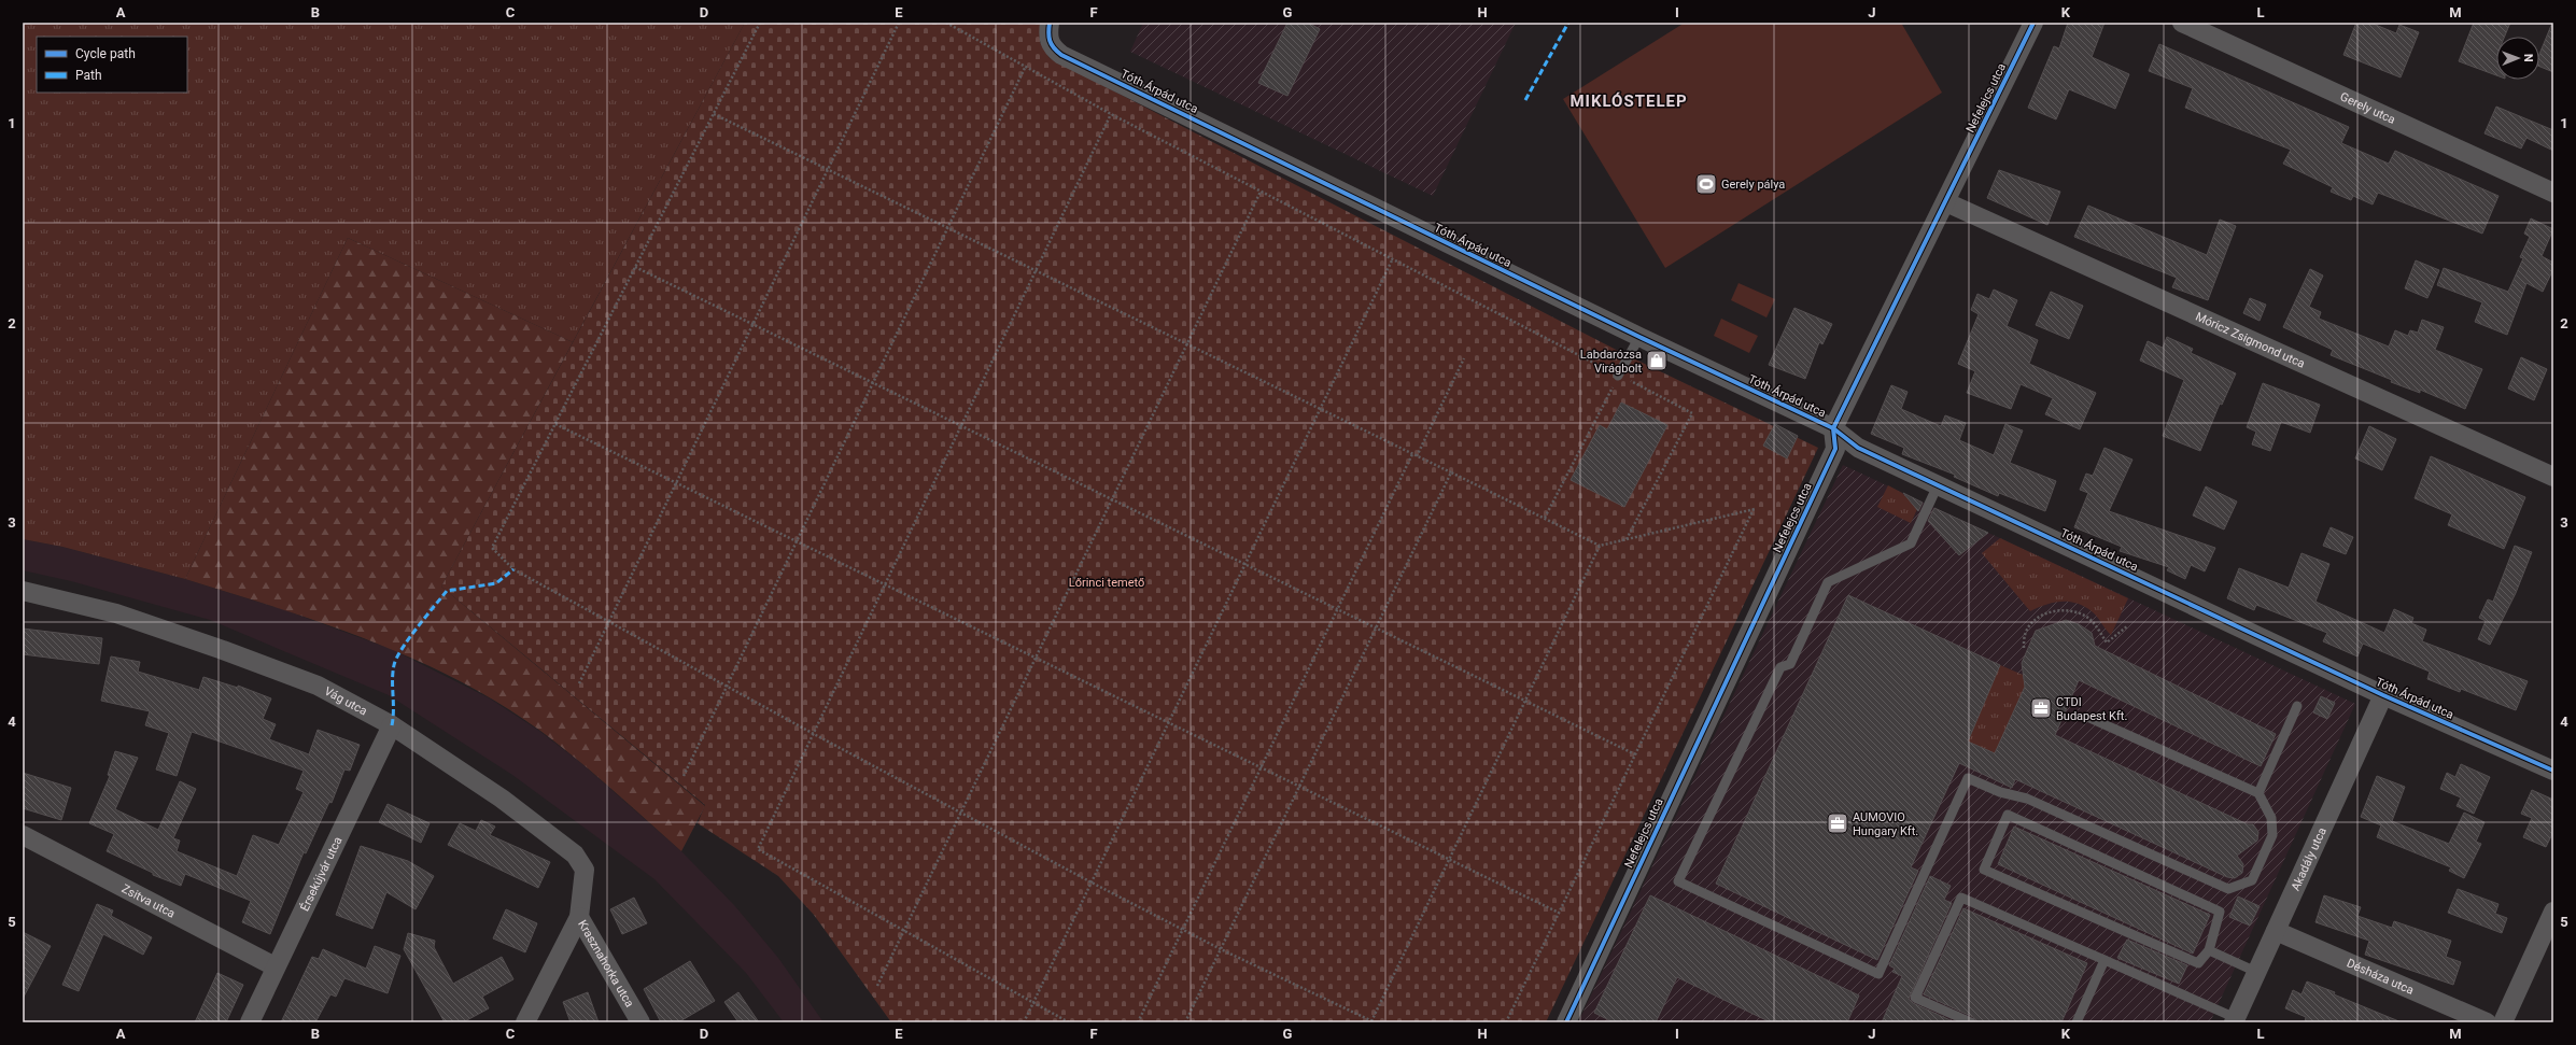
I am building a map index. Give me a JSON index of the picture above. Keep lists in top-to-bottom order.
{
  "streets": {
    "street": [
      "Tóth Árpád utca",
      "Nefelejcs utca",
      "Gerely utca",
      "Móricz Zsigmond utca",
      "Vág utca",
      "Akadály utca",
      "Érsekújvár utca",
      "Zsitva utca",
      "Krasznahorka utca",
      "Désháza utca"
    ]
  },
  "crossings": [
    ["Tóth Árpád utca", "Nefelejcs utca"],
    ["Tóth Árpád utca", "Akadály utca"],
    ["Nefelejcs utca", "Móricz Zsigmond utca"],
    ["Vág utca", "Érsekújvár utca"],
    ["Vág utca", "Krasznahorka utca"],
    ["Akadály utca", "Désháza utca"],
    ["Érsekújvár utca", "Zsitva utca"]
  ],
  "districts": ["MIKLÓSTELEP"],
  "parks": ["Lőrinci temető"],
  "places": {
    "sports": ["Gerely pálya"],
    "shop": ["Labdarózsa Virágbolt"],
    "office": ["CTDI Budapest Kft.", "AUMOVIO Hungary Kft."]
  },
  "legend": ["Cycle path", "Path"],
  "north": "right",
  "grid": {
    "columns": [
      "A",
      "B",
      "C",
      "D",
      "E",
      "F",
      "G",
      "H",
      "I",
      "J",
      "K",
      "L",
      "M"
    ],
    "rows": [
      "1",
      "2",
      "3",
      "4",
      "5"
    ]
  }
}
